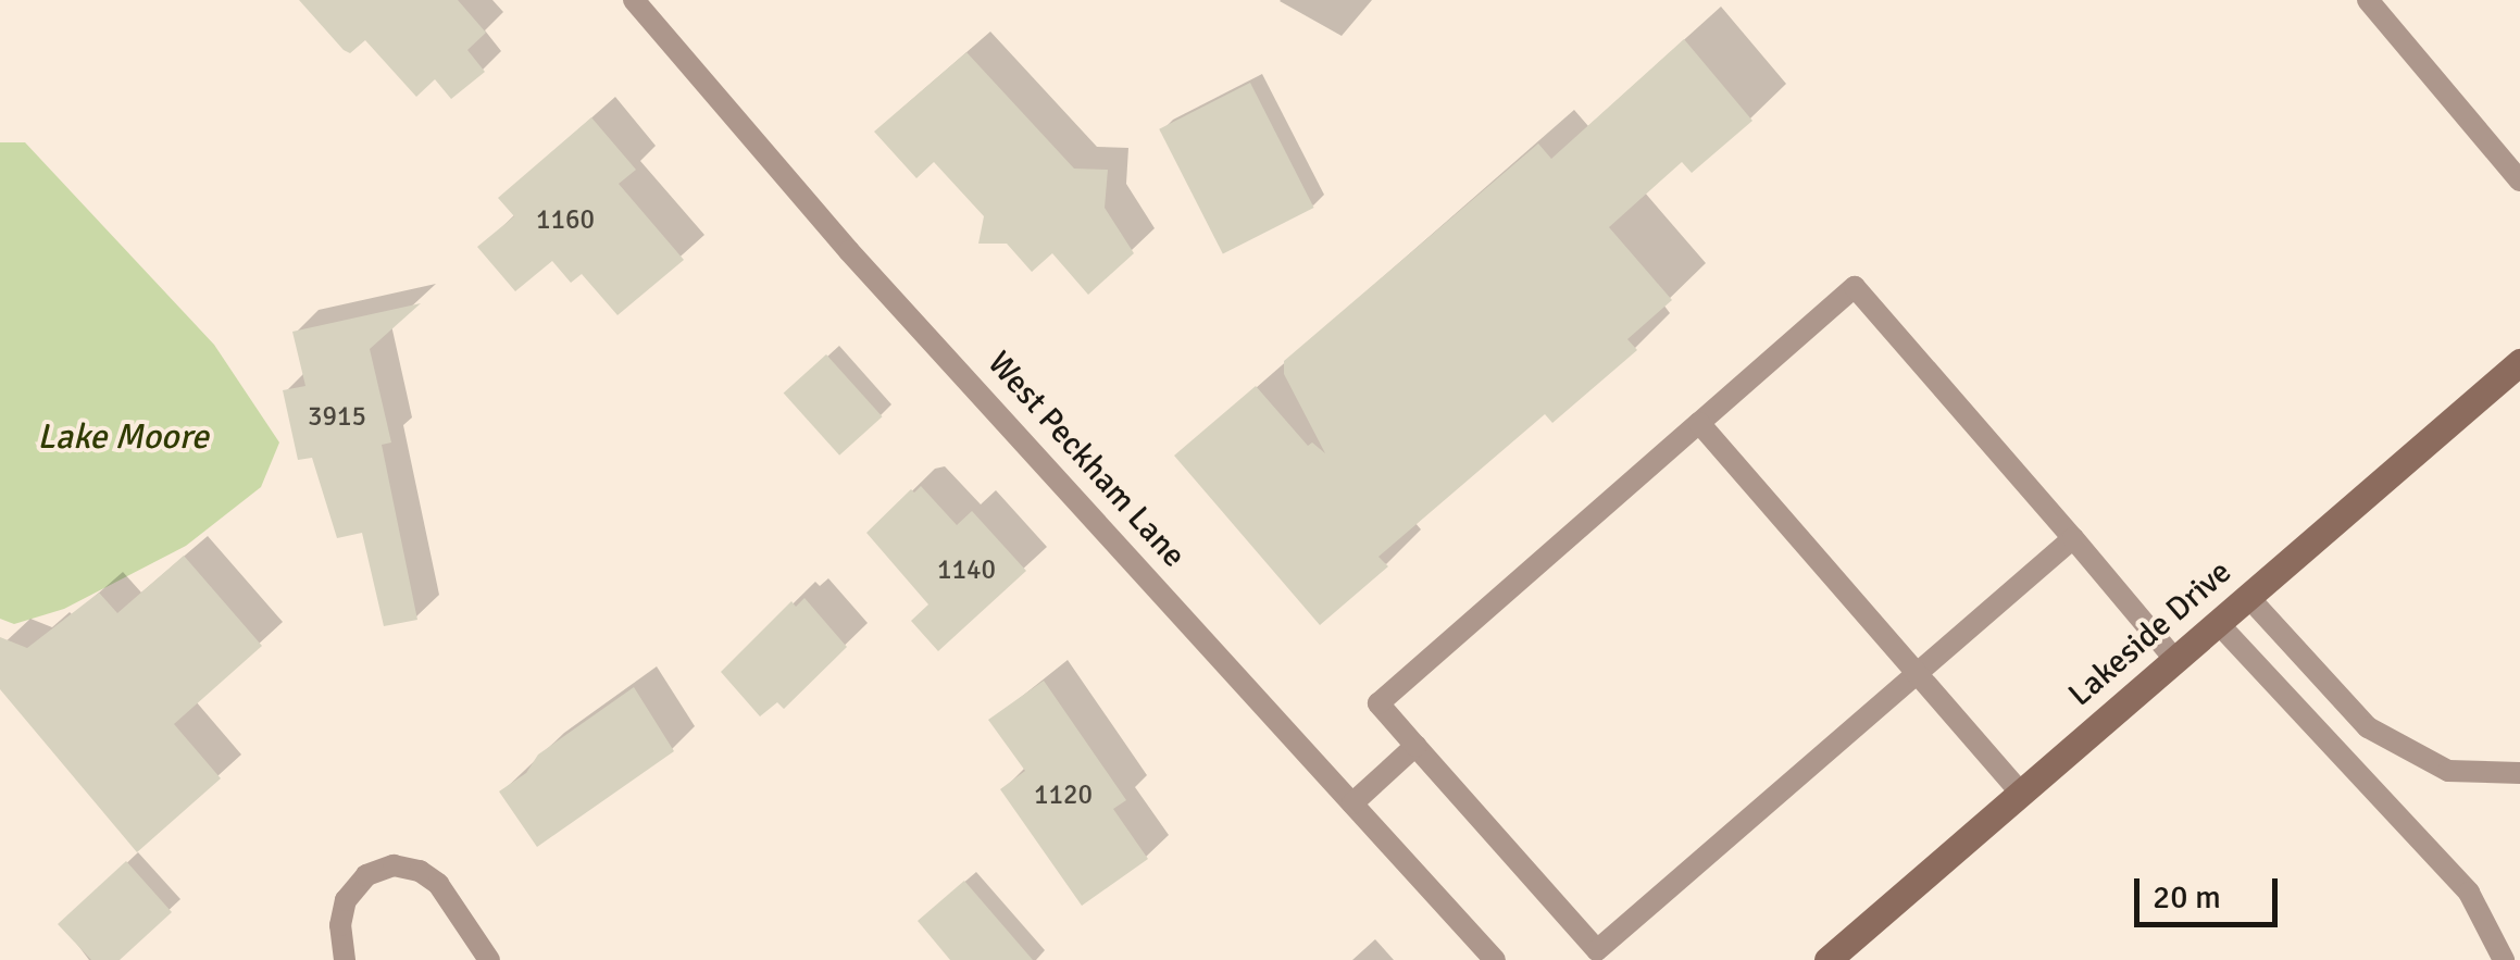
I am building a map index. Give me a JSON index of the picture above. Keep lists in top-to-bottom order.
{
  "streets": {
    "main road": ["Lakeside Drive"],
    "lane": ["West Peckham Lane"]
  },
  "water": ["Lake Moore"],
  "house_numbers": [
    "1160",
    "3915",
    "1140",
    "1120"
  ],
  "scale_bar": "20 m"
}
